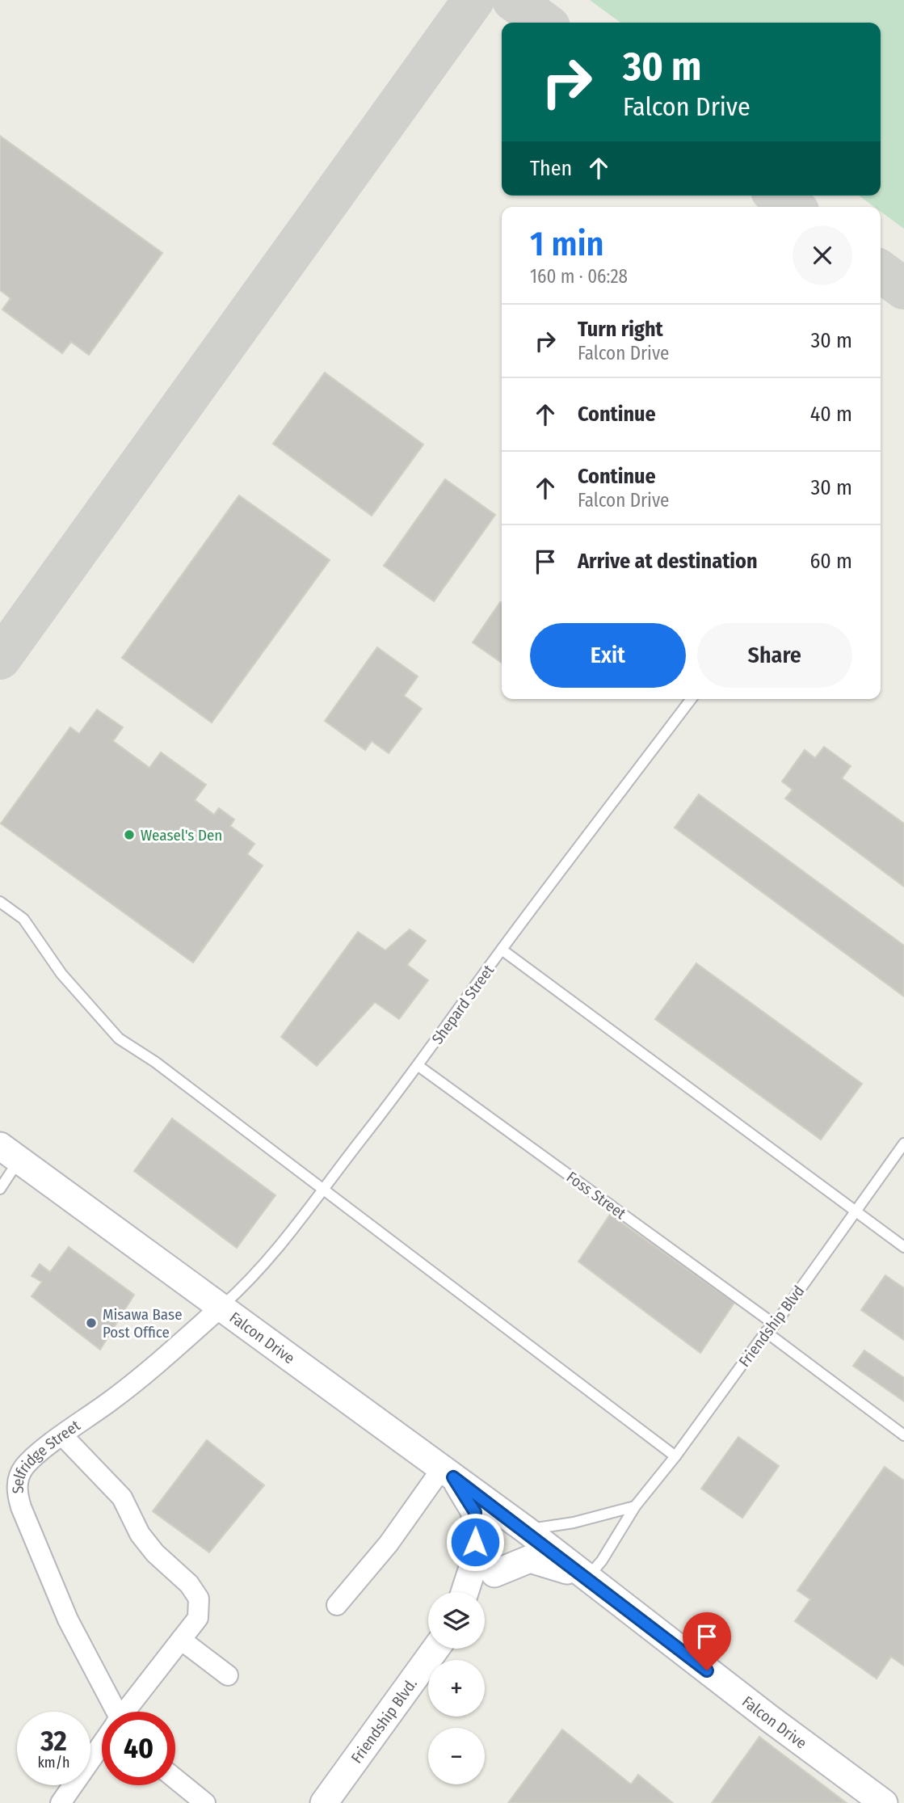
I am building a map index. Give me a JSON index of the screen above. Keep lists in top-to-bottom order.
{
  "streets": {
    "street": ["Falcon Drive", "Selfridge Street", "Friendship Blvd."],
    "lane": ["Shepard Street", "Foss Street", "Friendship Blvd"]
  },
  "crossings": [
    ["Shepard Street", "Foss Street"],
    ["Shepard Street", "Falcon Drive"],
    ["Shepard Street", "Selfridge Street"],
    ["Foss Street", "Friendship Blvd"],
    ["Friendship Blvd", "Falcon Drive"],
    ["Falcon Drive", "Selfridge Street"]
  ],
  "places": ["Weasel's Den", "Misawa Base Post Office"],
  "page": {
    "turn": ["30 m", "Falcon Drive"],
    "then": "Then",
    "heading": ["1 min", "160 m · 06:28"],
    "list": [
      {
        "name": "Turn right",
        "note": "Falcon Drive",
        "value": "30 m"
      },
      {
        "name": "Continue",
        "value": "40 m"
      },
      {
        "name": "Continue",
        "note": "Falcon Drive",
        "value": "30 m"
      },
      {
        "name": "Arrive at destination",
        "value": "60 m"
      }
    ],
    "buttons": ["Exit", "Share"],
    "map_buttons": ["+", "−"],
    "speed": "32 km/h",
    "limit": "40"
  }
}
